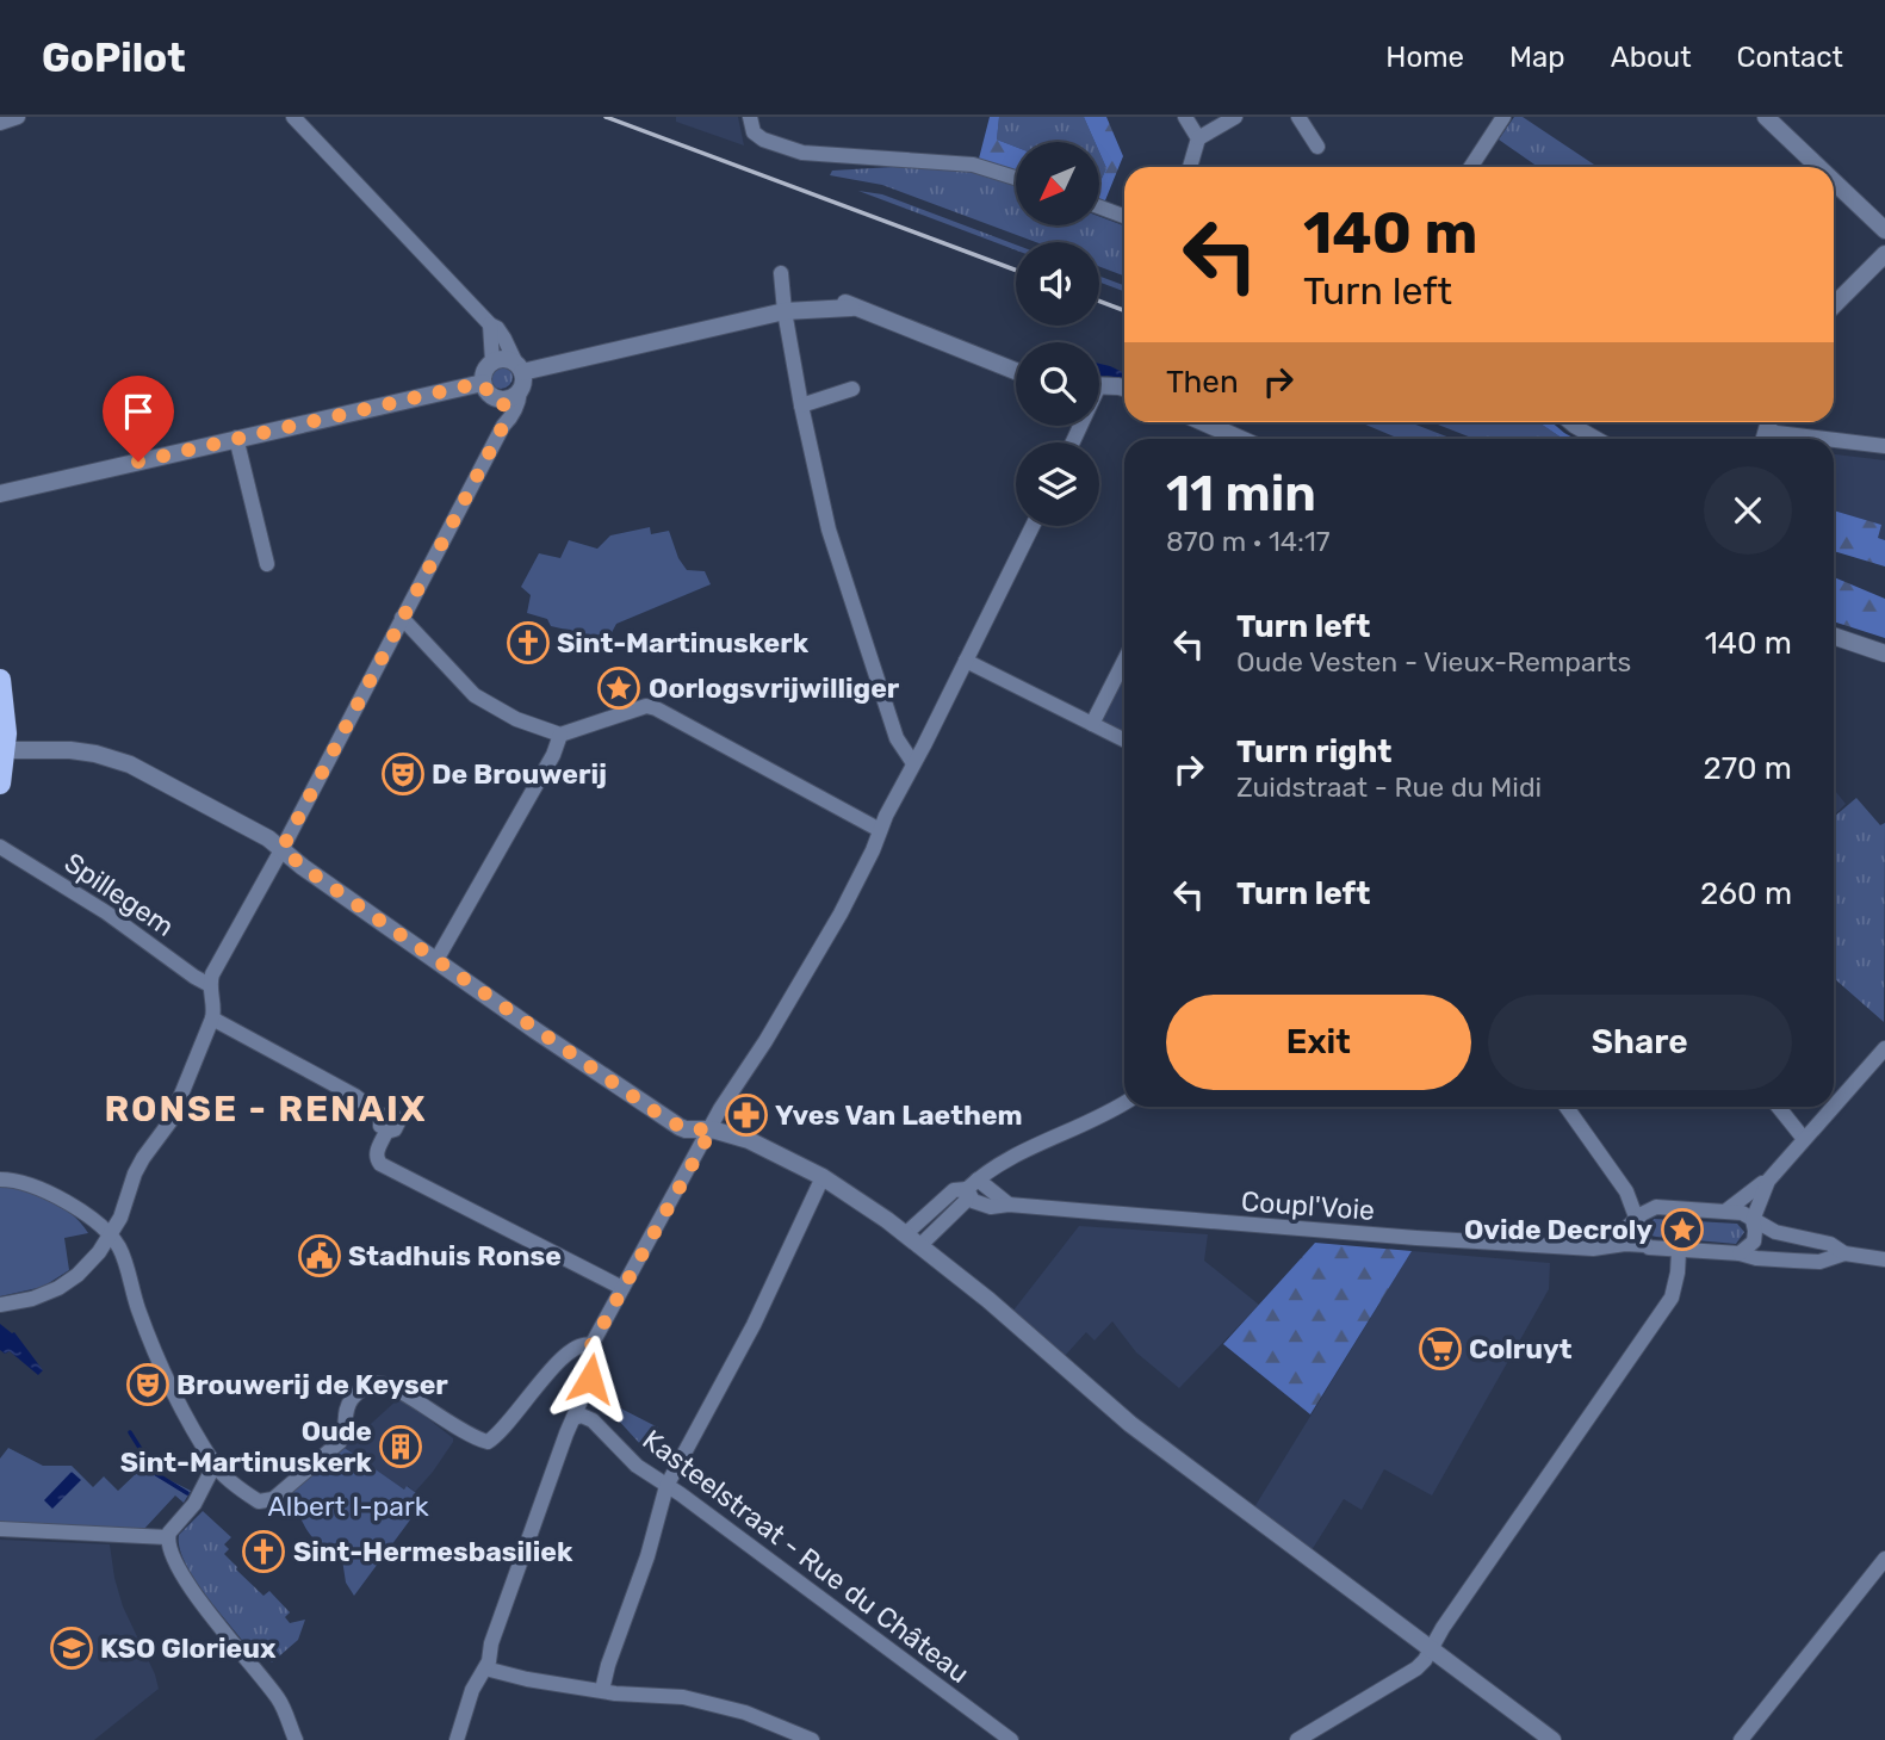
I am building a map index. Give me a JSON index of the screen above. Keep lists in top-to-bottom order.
{
  "streets": {
    "street": ["Spillegem", "Coupl'Voie", "Kasteelstraat - Rue du Château"]
  },
  "districts": ["RONSE - RENAIX"],
  "parks": ["Albert I-park"],
  "places": {
    "church": ["Sint-Martinuskerk", "Sint-Hermesbasiliek"],
    "place": ["Oorlogsvrijwilliger", "Ovide Decroly"],
    "theatre": ["De Brouwerij", "Brouwerij de Keyser"],
    "pharmacy": ["Yves Van Laethem"],
    "public building": ["Stadhuis Ronse"],
    "supermarket": ["Colruyt"],
    "building": ["Oude Sint-Martinuskerk"],
    "school or university": ["KSO Glorieux"]
  },
  "north": "bottom left",
  "page": {
    "header": "GoPilot",
    "nav": [
      "Home",
      "Map",
      "About",
      "Contact"
    ],
    "turn": ["140 m", "Turn left"],
    "then": "Then",
    "heading": ["11 min", "870 m · 14:17"],
    "list": [
      {
        "name": "Turn left",
        "note": "Oude Vesten - Vieux-Remparts",
        "value": "140 m"
      },
      {
        "name": "Turn right",
        "note": "Zuidstraat - Rue du Midi",
        "value": "270 m"
      },
      {
        "name": "Turn left",
        "value": "260 m"
      }
    ],
    "buttons": ["Exit", "Share"]
  }
}
